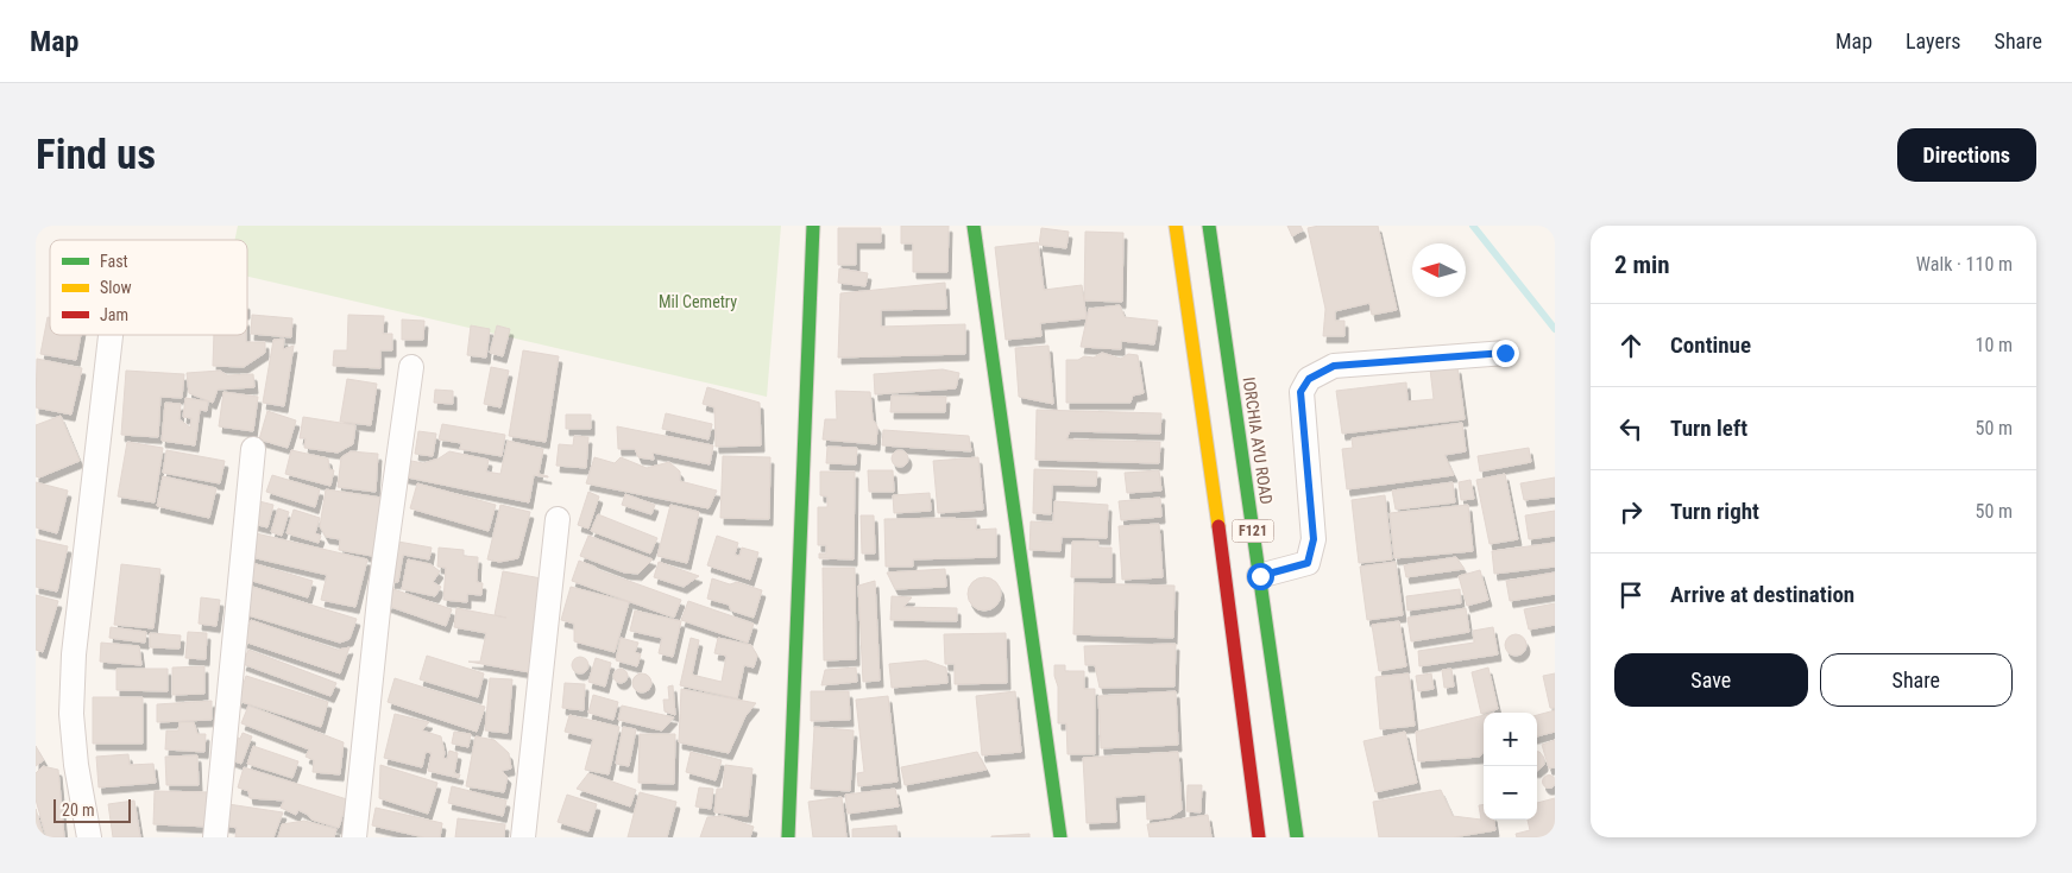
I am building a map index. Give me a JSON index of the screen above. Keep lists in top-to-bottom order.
{
  "streets": {
    "main road": ["IORCHIA AYU ROAD", "F121"]
  },
  "parks": ["Mil Cemetry"],
  "legend": ["Fast", "Slow", "Jam"],
  "scale_bar": "20 m",
  "north": "left",
  "page": {
    "header": "Map",
    "nav": ["Map", "Layers", "Share"],
    "buttons": [
      "Directions",
      ["Save", "Share"]
    ],
    "title": "Find us",
    "heading": ["2 min", "Walk · 110 m"],
    "list": [
      ["Continue", "10 m"],
      ["Turn left", "50 m"],
      ["Turn right", "50 m"],
      "Arrive at destination"
    ],
    "map_buttons": ["+", "−"],
    "scale": "20 m"
  }
}
